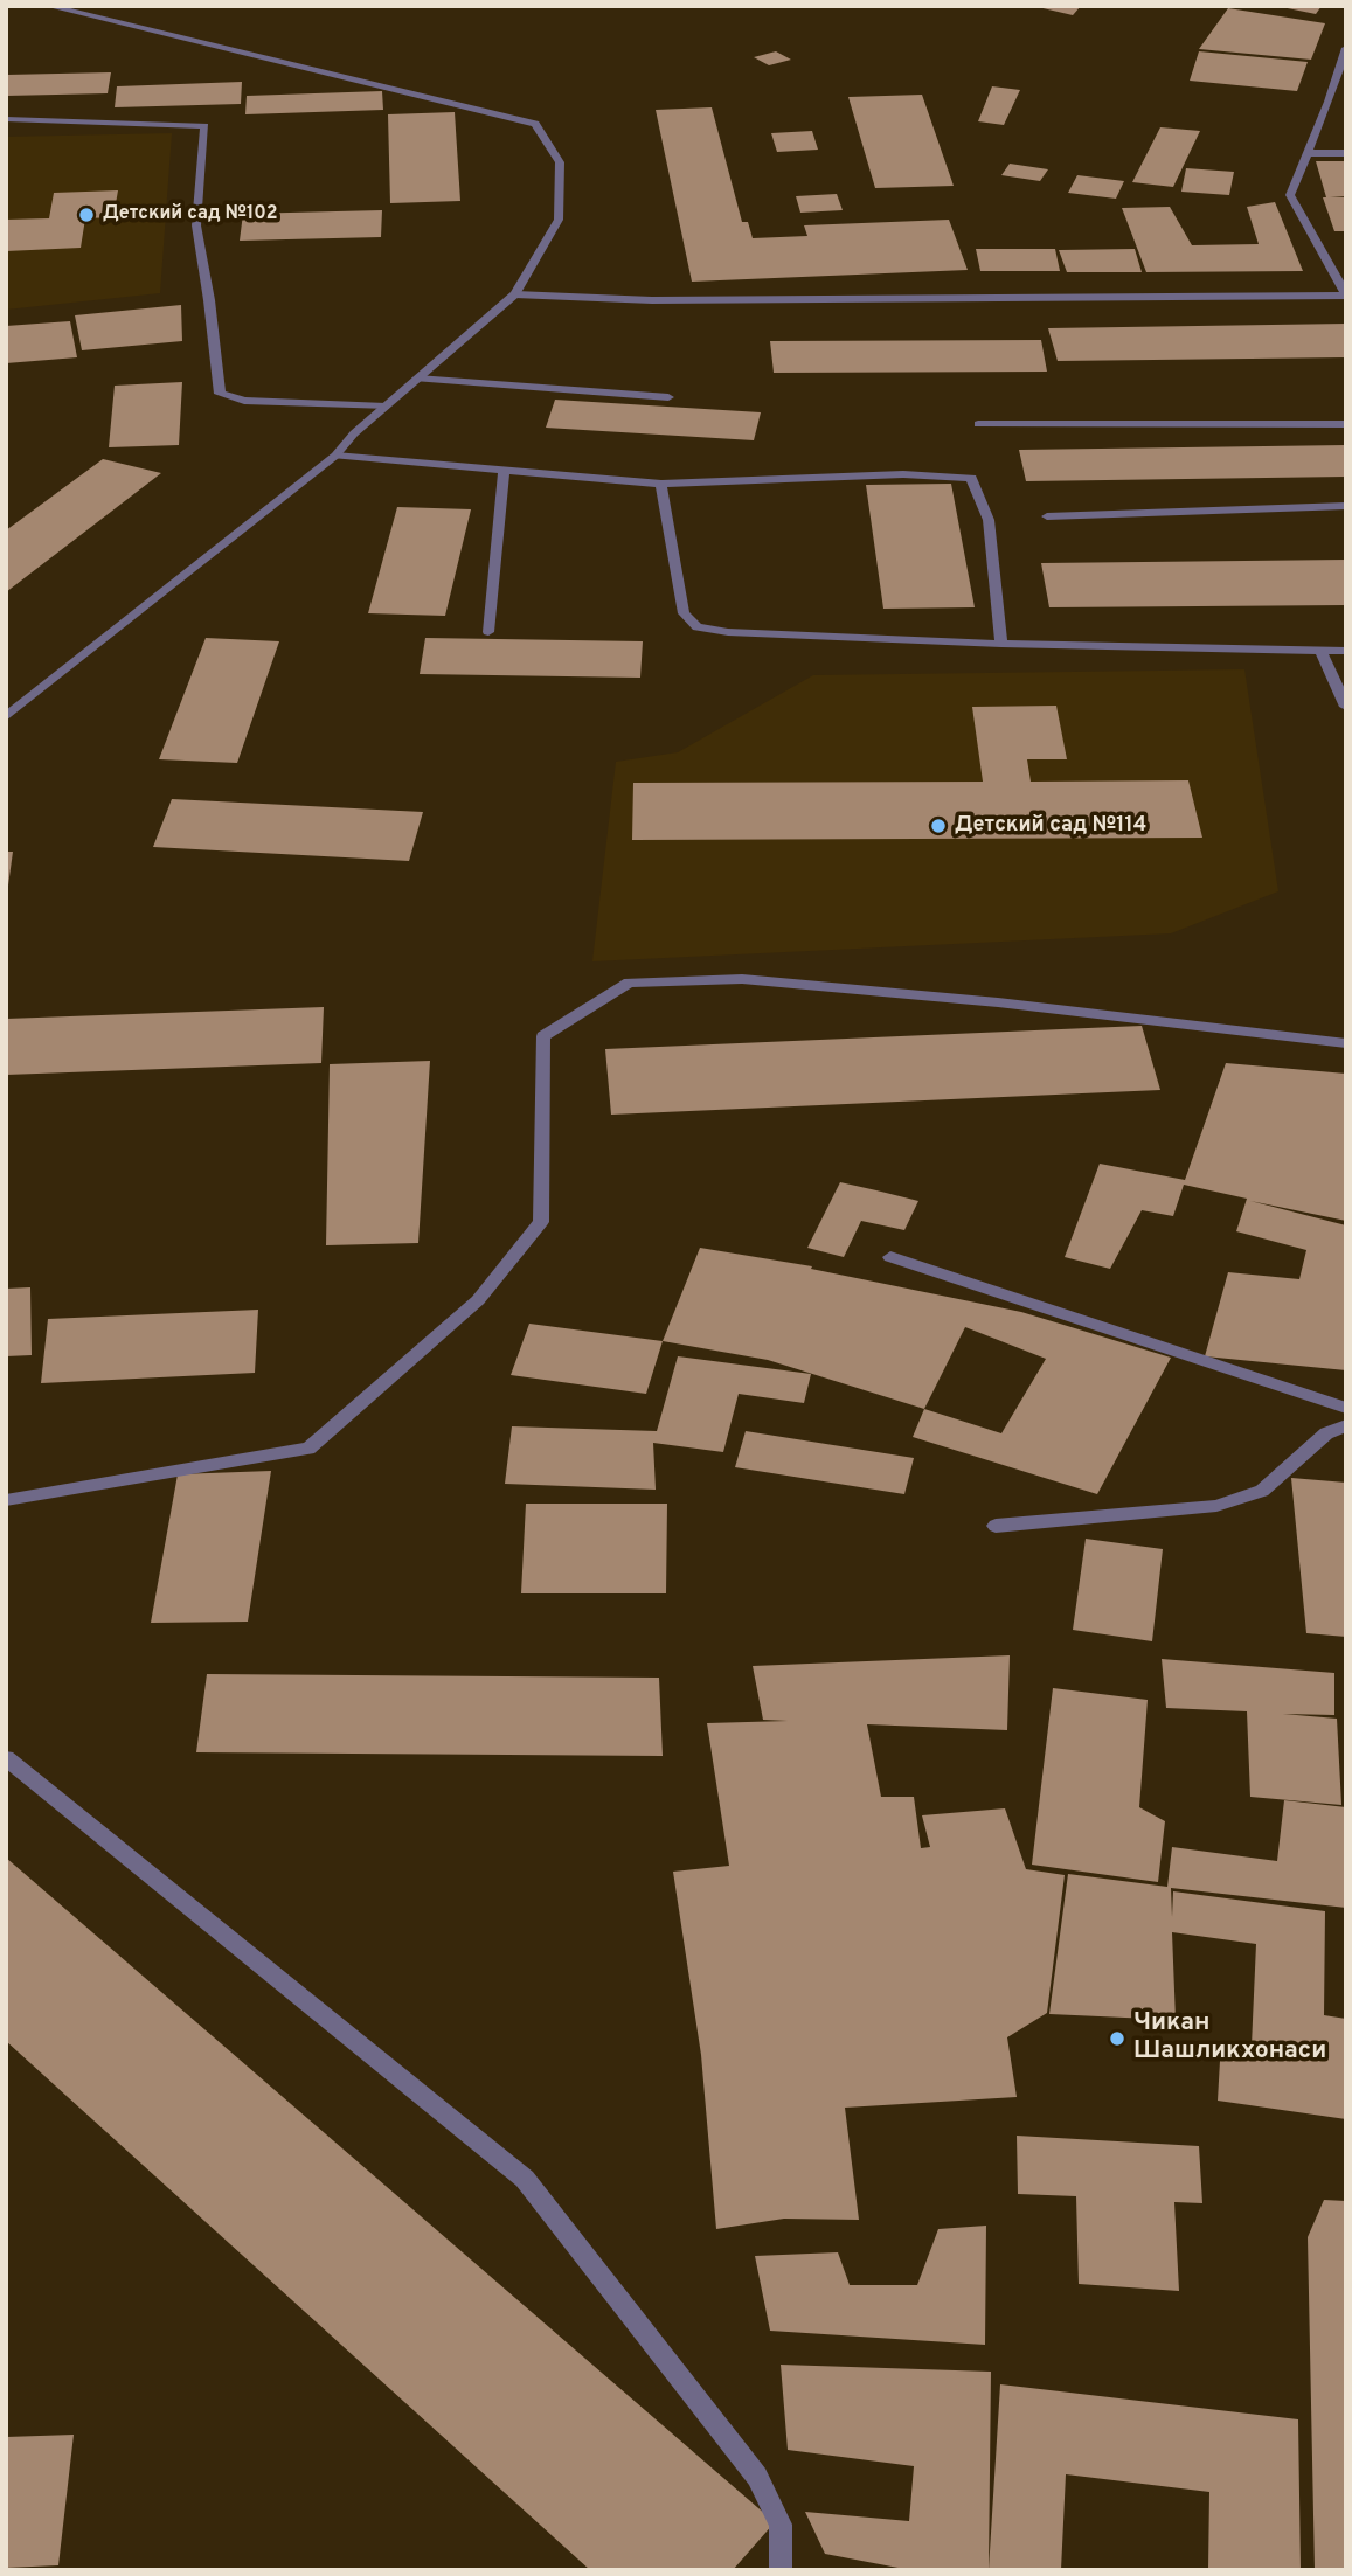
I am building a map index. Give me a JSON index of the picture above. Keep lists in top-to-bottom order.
{
  "places": ["Детский сад №102", "Детский сад №114", "Чикан Шашликхонаси"]
}
